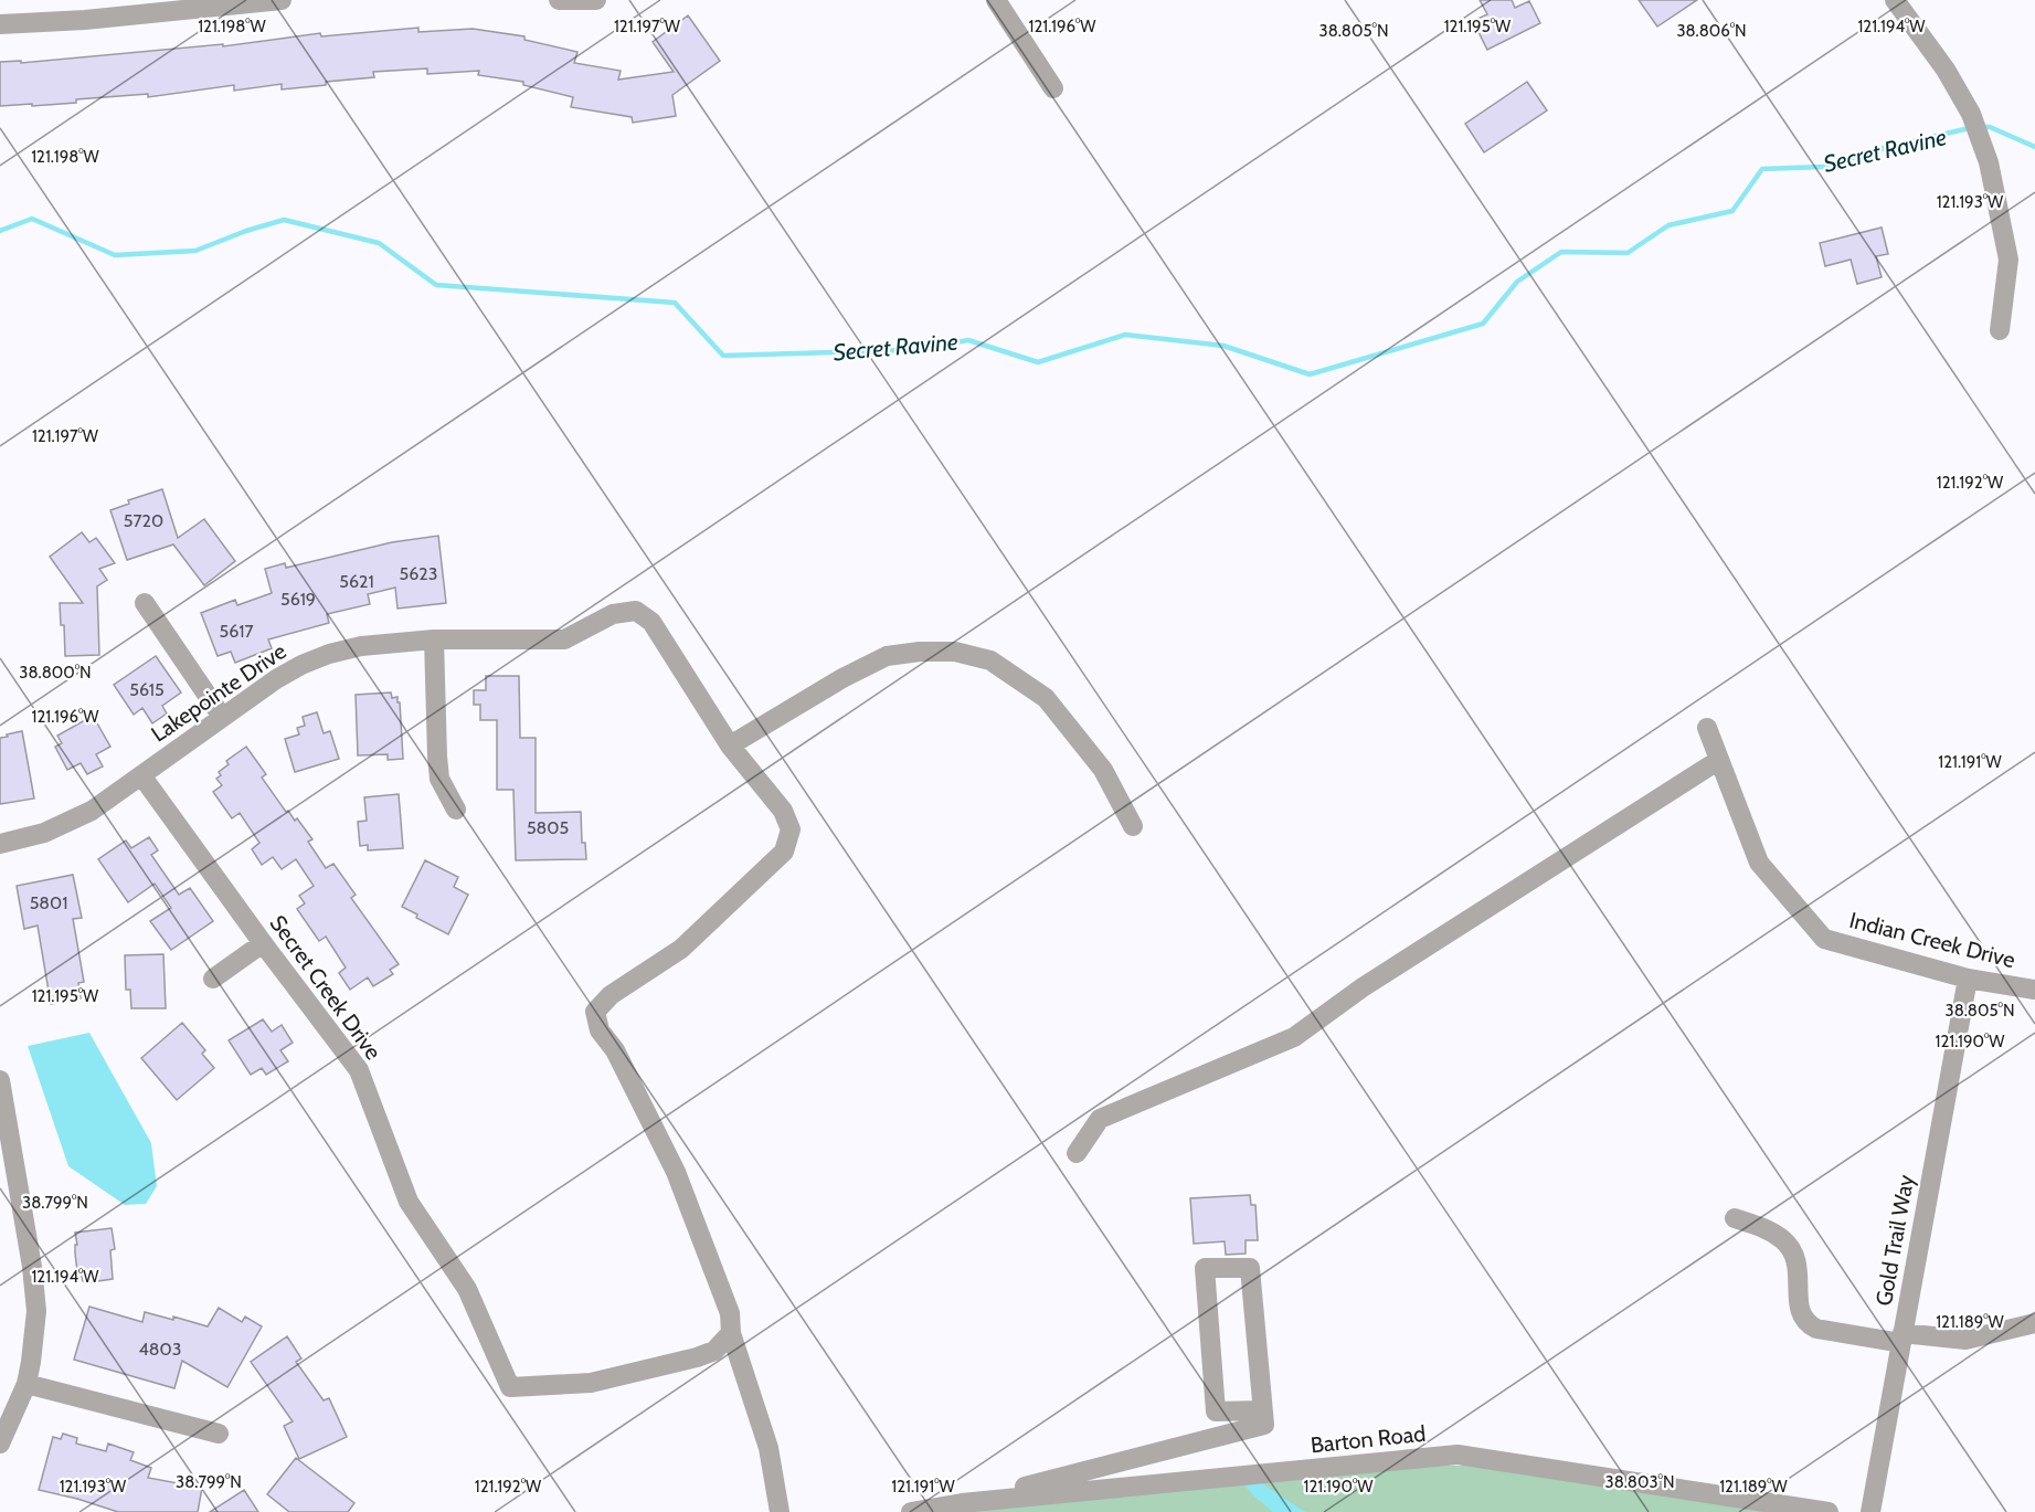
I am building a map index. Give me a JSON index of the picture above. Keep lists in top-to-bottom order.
{
  "streets": {
    "street": [
      "Lakepointe Drive",
      "Indian Creek Drive",
      "Secret Creek Drive",
      "Gold Trail Way",
      "Barton Road"
    ]
  },
  "crossings": [
    ["Lakepointe Drive", "Secret Creek Drive"],
    ["Indian Creek Drive", "Gold Trail Way"]
  ],
  "water": ["Secret Ravine"],
  "house_numbers": [
    "5720",
    "5623",
    "5621",
    "5619",
    "5617",
    "5615",
    "5805",
    "5801",
    "4803"
  ],
  "coordinates": [
    "121.197°W",
    "121.195°W",
    "121.198°W",
    "121.196°W",
    "121.194°W",
    "38.806°N",
    "38.805°N",
    "121.193°W",
    "121.192°W",
    "38.800°N",
    "121.191°W",
    "121.190°W",
    "38.799°N",
    "121.189°W",
    "38.803°N"
  ]
}
